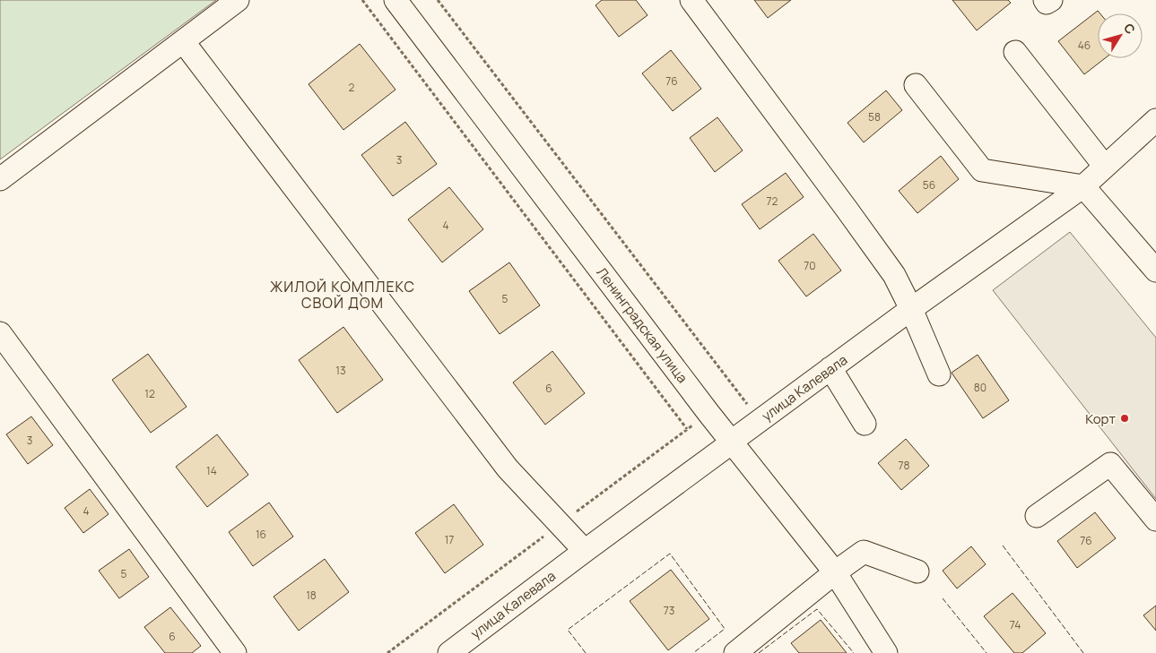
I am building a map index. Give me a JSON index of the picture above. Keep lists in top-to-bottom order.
{
  "streets": {
    "street": ["Ленинградская улица", "улица Калевала"]
  },
  "crossings": [
    ["Ленинградская улица", "улица Калевала"]
  ],
  "districts": ["ЖИЛОЙ КОМПЛЕКС СВОЙ ДОМ"],
  "places": ["Корт"],
  "house_numbers": [
    "46",
    "76",
    "2",
    "58",
    "3",
    "56",
    "72",
    "4",
    "70",
    "5",
    "13",
    "80",
    "6",
    "12",
    "3",
    "78",
    "14",
    "4",
    "16",
    "17",
    "76",
    "5",
    "18",
    "73",
    "74",
    "6"
  ],
  "north": "top right"
}
